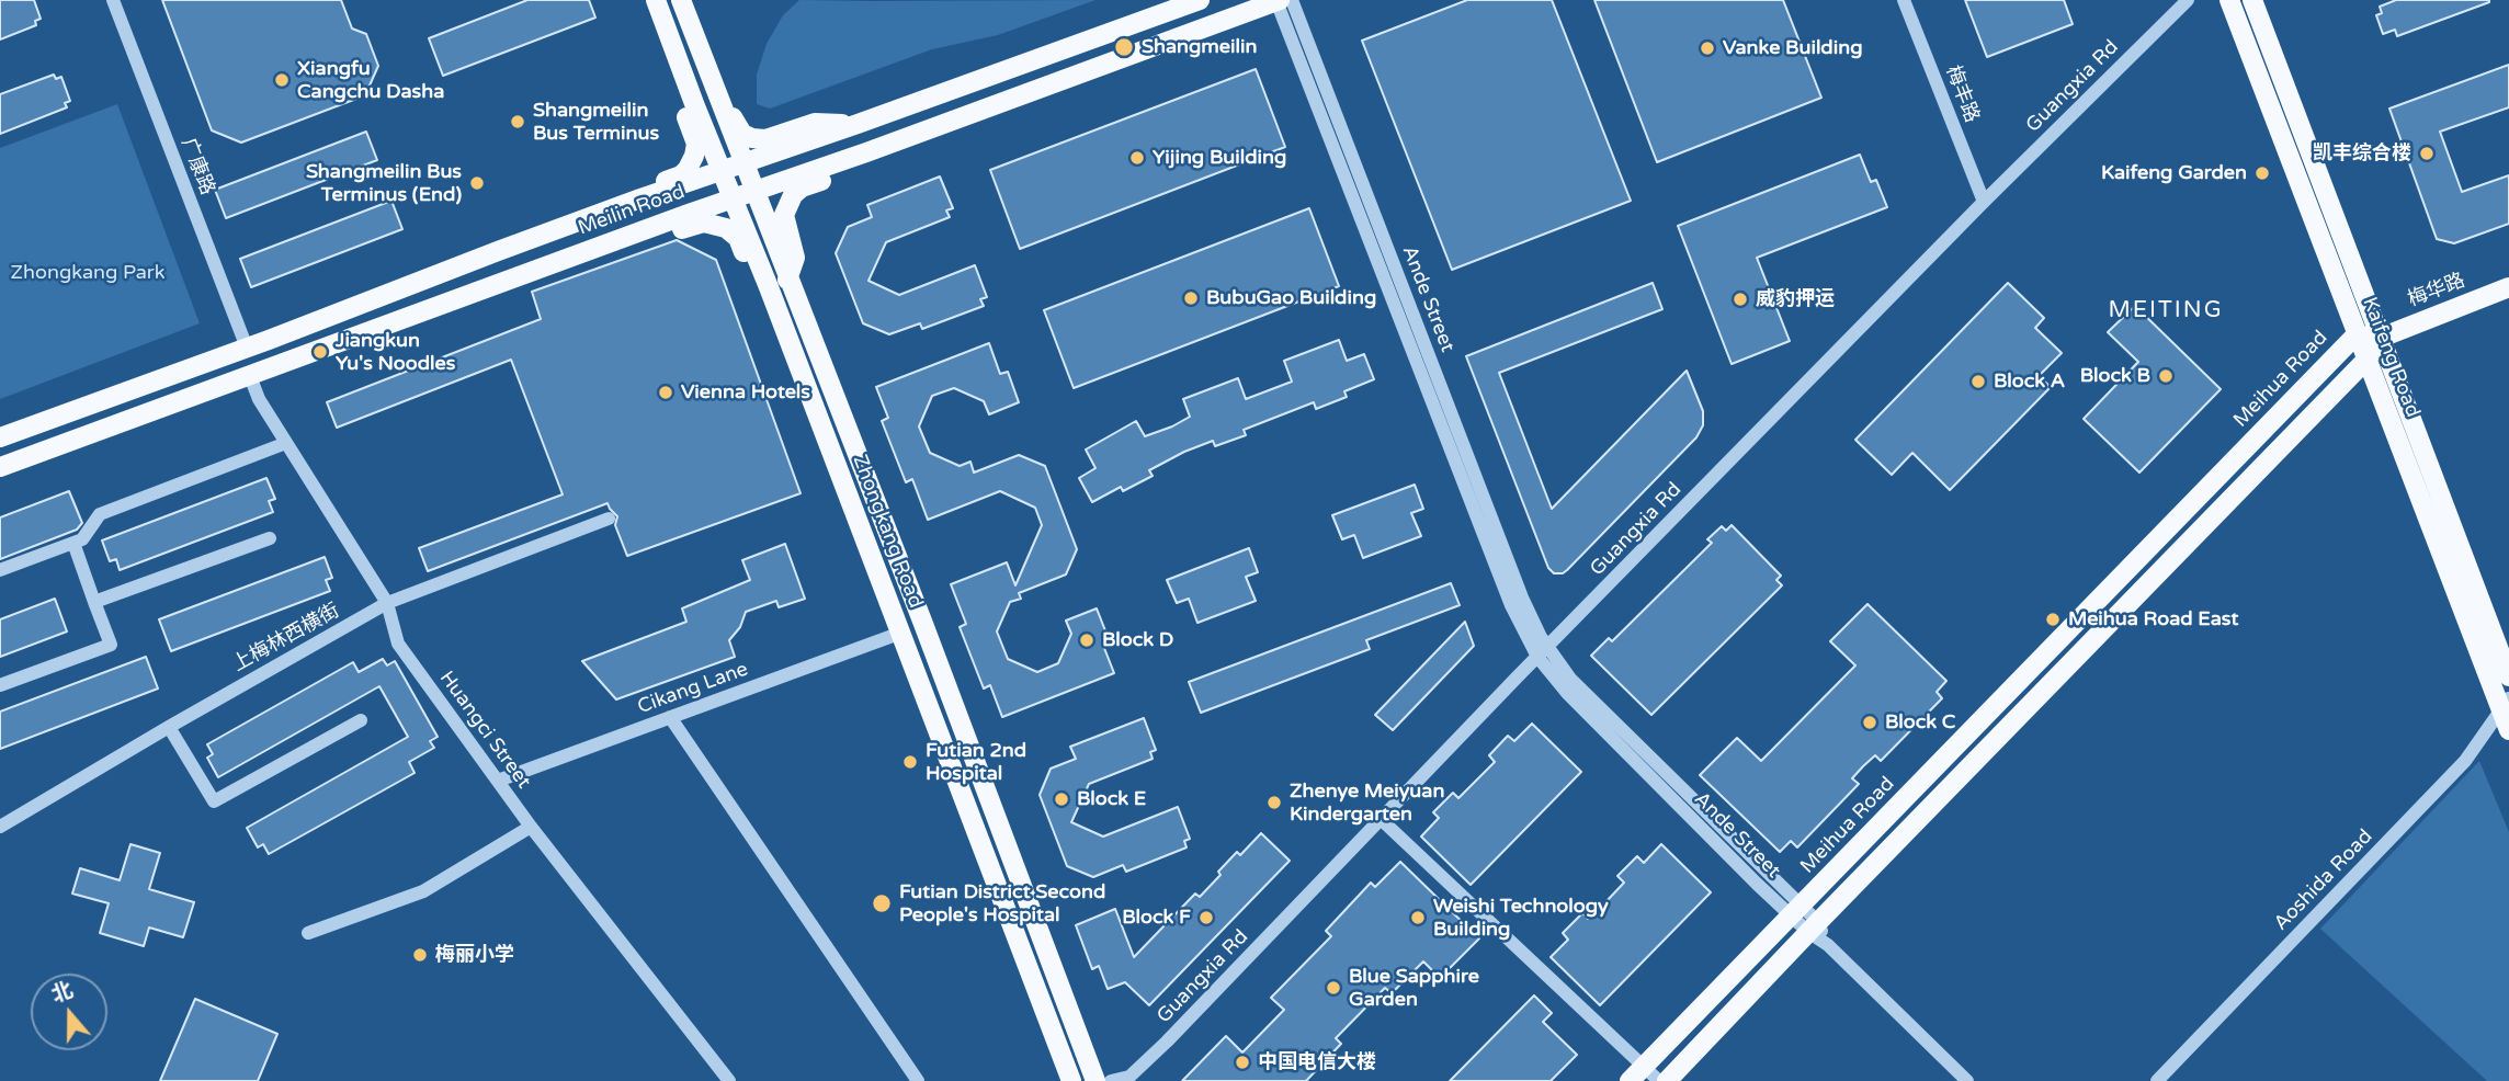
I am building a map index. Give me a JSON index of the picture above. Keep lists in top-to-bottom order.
{
  "streets": {
    "main road": [
      "Meilin Road",
      "梅华路",
      "Kaifeng Road",
      "Meihua Road",
      "Zhongkang Road"
    ],
    "street": [
      "Guangxia Rd",
      "梅丰路",
      "广康路",
      "Ande Street",
      "上梅林西横街",
      "Cikang Lane",
      "Huangci Street",
      "Aoshida Road"
    ]
  },
  "crossings": [
    ["Guangxia Rd", "梅丰路"],
    ["Guangxia Rd", "Ande Street"],
    ["广康路", "Meilin Road"],
    ["Meilin Road", "Ande Street"],
    ["Meilin Road", "Zhongkang Road"],
    ["Meilin Road", "Huangci Street"],
    ["梅华路", "Kaifeng Road"],
    ["梅华路", "Meihua Road"],
    ["Ande Street", "Meihua Road"],
    ["Kaifeng Road", "Meihua Road"],
    ["Kaifeng Road", "Aoshida Road"],
    ["Zhongkang Road", "Cikang Lane"],
    ["上梅林西横街", "Huangci Street"],
    ["Cikang Lane", "Huangci Street"]
  ],
  "districts": ["MEITING"],
  "parks": ["Zhongkang Park"],
  "places": [
    "Shangmeilin",
    "Vanke Building",
    "Xiangfu Cangchu Dasha",
    "Shangmeilin Bus Terminus",
    "凯丰综合楼",
    "Yijing Building",
    "Kaifeng Garden",
    "Shangmeilin Bus Terminus (End)",
    "BubuGao Building",
    "威豹押运",
    "Jiangkun Yu's Noodles",
    "Block B",
    "Block A",
    "Vienna Hotels",
    "Meihua Road East",
    "Block D",
    "Block C",
    "Futian 2nd Hospital",
    "Block E",
    "Zhenye Meiyuan Kindergarten",
    "Futian District Second People's Hospital",
    "Block F",
    "Weishi Technology Building",
    "梅丽小学",
    "Blue Sapphire Garden",
    "中国电信大楼"
  ],
  "north": "top"
}
